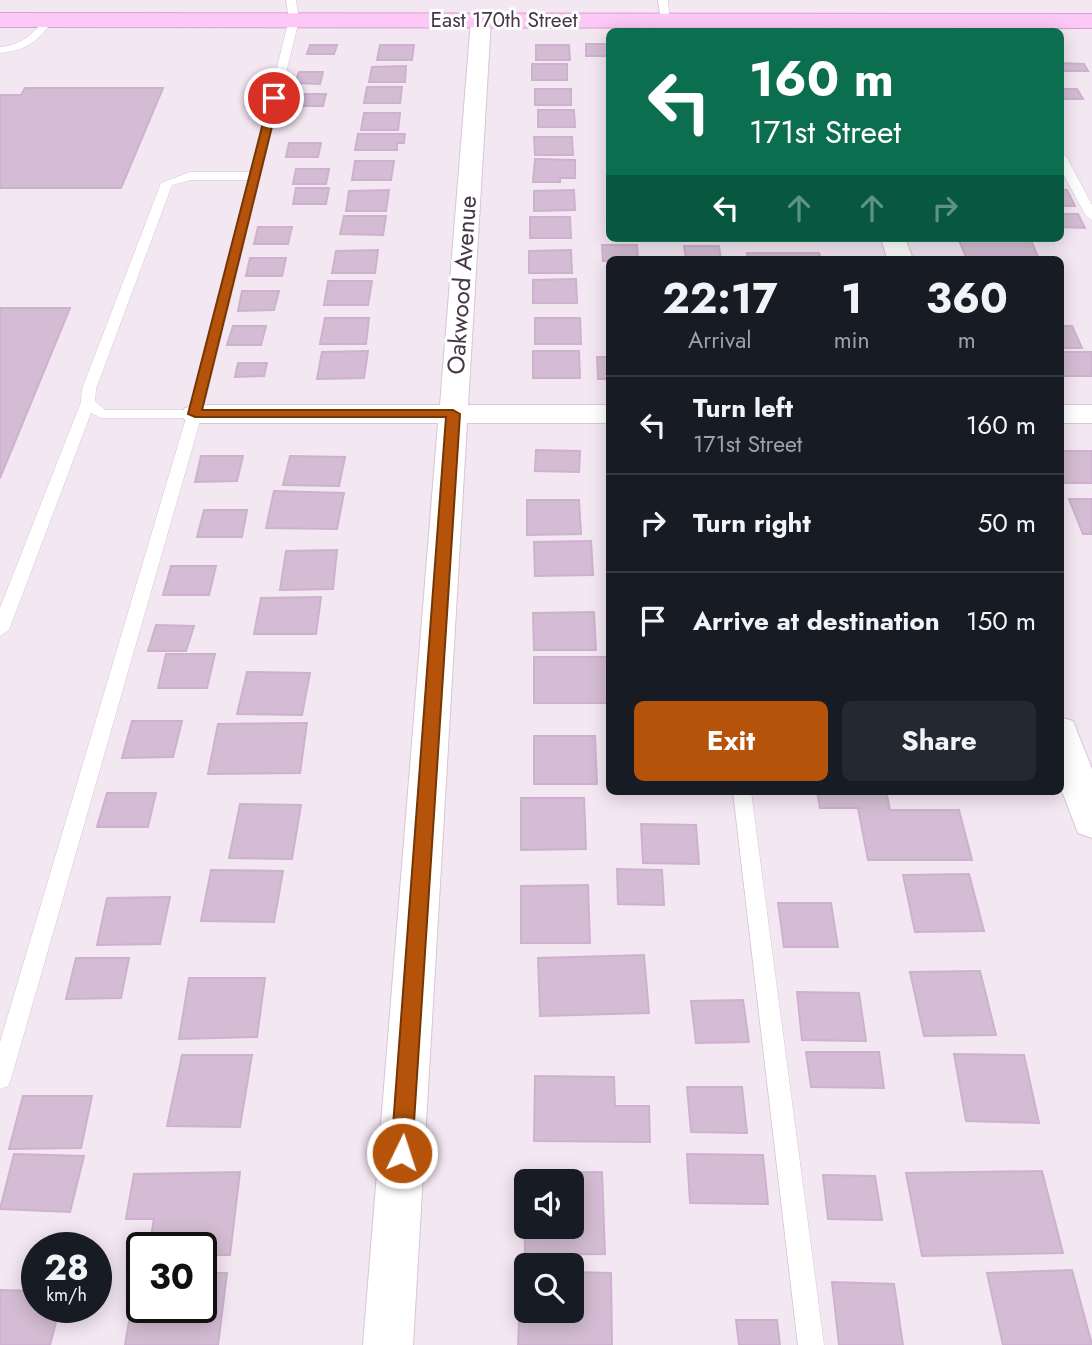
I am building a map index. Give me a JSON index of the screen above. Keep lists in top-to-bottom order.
{
  "streets": {
    "street": ["East 170th Street", "Oakwood Avenue"]
  },
  "crossings": [
    ["East 170th Street", "Oakwood Avenue"]
  ],
  "page": {
    "turn": ["160 m", "171st Street"],
    "eta": [
      "22:17",
      "Arrival",
      "1",
      "min",
      "360",
      "m"
    ],
    "list": [
      {
        "name": "Turn left",
        "note": "171st Street",
        "value": "160 m"
      },
      {
        "name": "Turn right",
        "value": "50 m"
      },
      {
        "name": "Arrive at destination",
        "value": "150 m"
      }
    ],
    "buttons": ["Exit", "Share"],
    "speed": "28 km/h",
    "limit": "30"
  }
}
